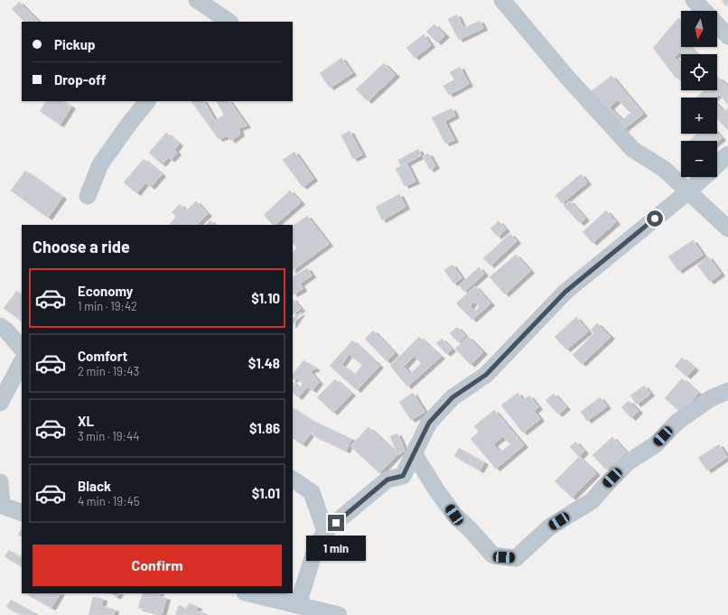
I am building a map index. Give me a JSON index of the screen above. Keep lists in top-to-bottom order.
{
  "north": "bottom",
  "page": {
    "map_buttons": ["+", "−"],
    "banner": ["Pickup", "Drop-off"],
    "heading": "Choose a ride",
    "list": [
      {
        "name": "Economy",
        "note": "1 min · 19:42",
        "value": "$1.10"
      },
      {
        "name": "Comfort",
        "note": "2 min · 19:43",
        "value": "$1.48"
      },
      {
        "name": "XL",
        "note": "3 min · 19:44",
        "value": "$1.86"
      },
      {
        "name": "Black",
        "note": "4 min · 19:45",
        "value": "$1.01"
      }
    ],
    "bubble": "1 min",
    "buttons": "Confirm"
  }
}
